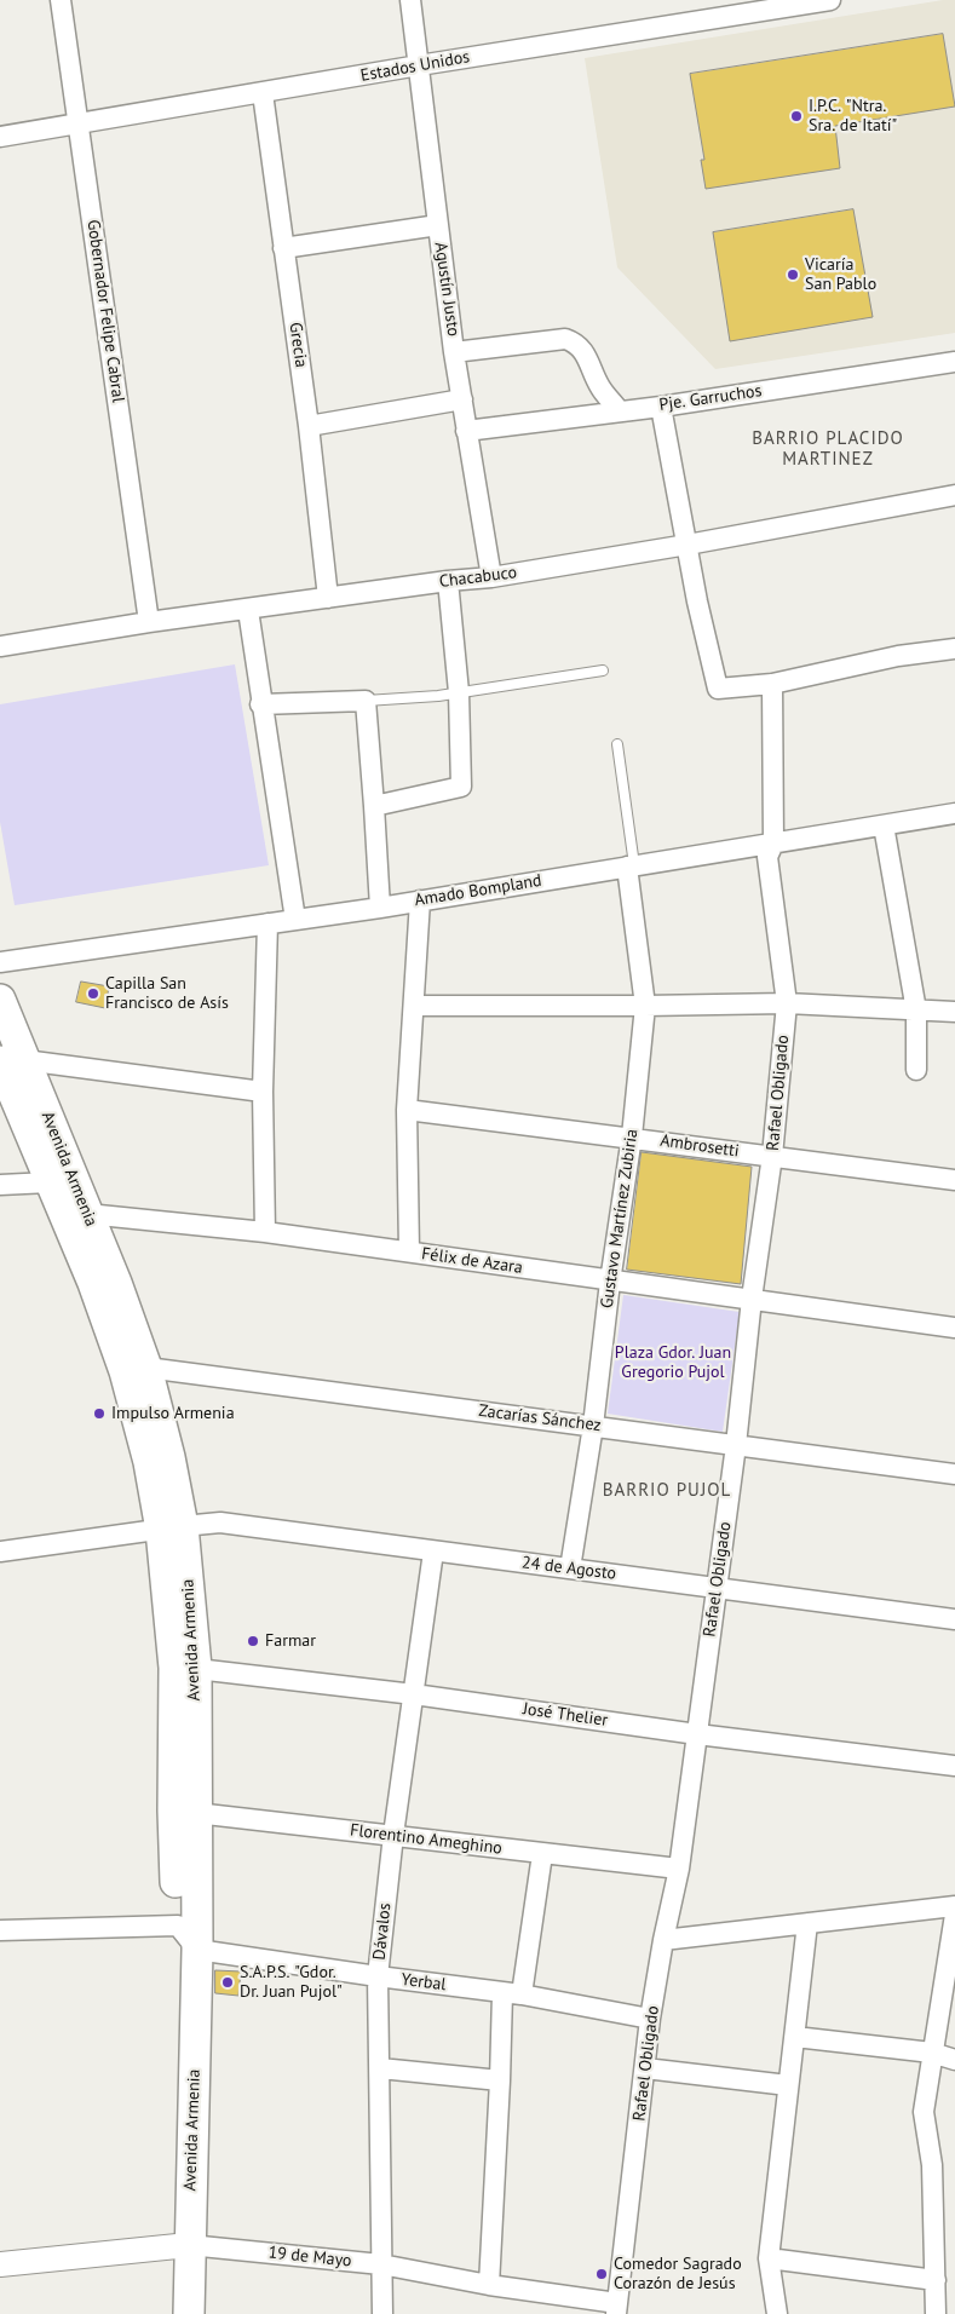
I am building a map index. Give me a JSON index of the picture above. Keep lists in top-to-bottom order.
{
  "streets": {
    "main road": ["Avenida Armenia"],
    "street": [
      "Estados Unidos",
      "Agustín Justo",
      "Gobernador Felipe Cabral",
      "Grecia",
      "Pje. Garruchos",
      "Chacabuco",
      "Amado Bompland",
      "Rafael Obligado",
      "Ambrosetti",
      "Gustavo Martínez Zubiria",
      "Félix de Azara",
      "Zacarías Sánchez",
      "24 de Agosto",
      "José Thelier",
      "Florentino Ameghino",
      "Dávalos",
      "Yerbal",
      "19 de Mayo"
    ]
  },
  "crossings": [
    ["Estados Unidos", "Agustín Justo"],
    ["Estados Unidos", "Gobernador Felipe Cabral"],
    ["Estados Unidos", "Grecia"],
    ["Agustín Justo", "Pje. Garruchos"],
    ["Agustín Justo", "Chacabuco"],
    ["Gobernador Felipe Cabral", "Chacabuco"],
    ["Grecia", "Chacabuco"],
    ["Amado Bompland", "Rafael Obligado"],
    ["Amado Bompland", "Gustavo Martínez Zubiria"],
    ["Rafael Obligado", "Ambrosetti"],
    ["Rafael Obligado", "Félix de Azara"],
    ["Rafael Obligado", "Zacarías Sánchez"],
    ["Rafael Obligado", "24 de Agosto"],
    ["Rafael Obligado", "José Thelier"],
    ["Rafael Obligado", "Florentino Ameghino"],
    ["Rafael Obligado", "Yerbal"],
    ["Rafael Obligado", "19 de Mayo"],
    ["Ambrosetti", "Gustavo Martínez Zubiria"],
    ["Avenida Armenia", "Félix de Azara"],
    ["Avenida Armenia", "Zacarías Sánchez"],
    ["Avenida Armenia", "24 de Agosto"],
    ["Avenida Armenia", "José Thelier"],
    ["Avenida Armenia", "Florentino Ameghino"],
    ["Avenida Armenia", "Yerbal"],
    ["Avenida Armenia", "19 de Mayo"],
    ["Gustavo Martínez Zubiria", "Félix de Azara"],
    ["Gustavo Martínez Zubiria", "Zacarías Sánchez"],
    ["Gustavo Martínez Zubiria", "24 de Agosto"],
    ["24 de Agosto", "Dávalos"],
    ["José Thelier", "Dávalos"],
    ["Florentino Ameghino", "Dávalos"],
    ["Dávalos", "Yerbal"],
    ["Dávalos", "19 de Mayo"]
  ],
  "districts": ["BARRIO PLACIDO MARTINEZ", "BARRIO PUJOL"],
  "parks": ["Plaza Gdor. Juan Gregorio Pujol"],
  "places": [
    "I.P.C. \"Ntra. Sra. de Itatí\"",
    "Vicaría San Pablo",
    "Capilla San Francisco de Asís",
    "Impulso Armenia",
    "Farmar",
    "S.A.P.S. \"Gdor. Dr. Juan Pujol\"",
    "Comedor Sagrado Corazón de Jesús"
  ]
}
